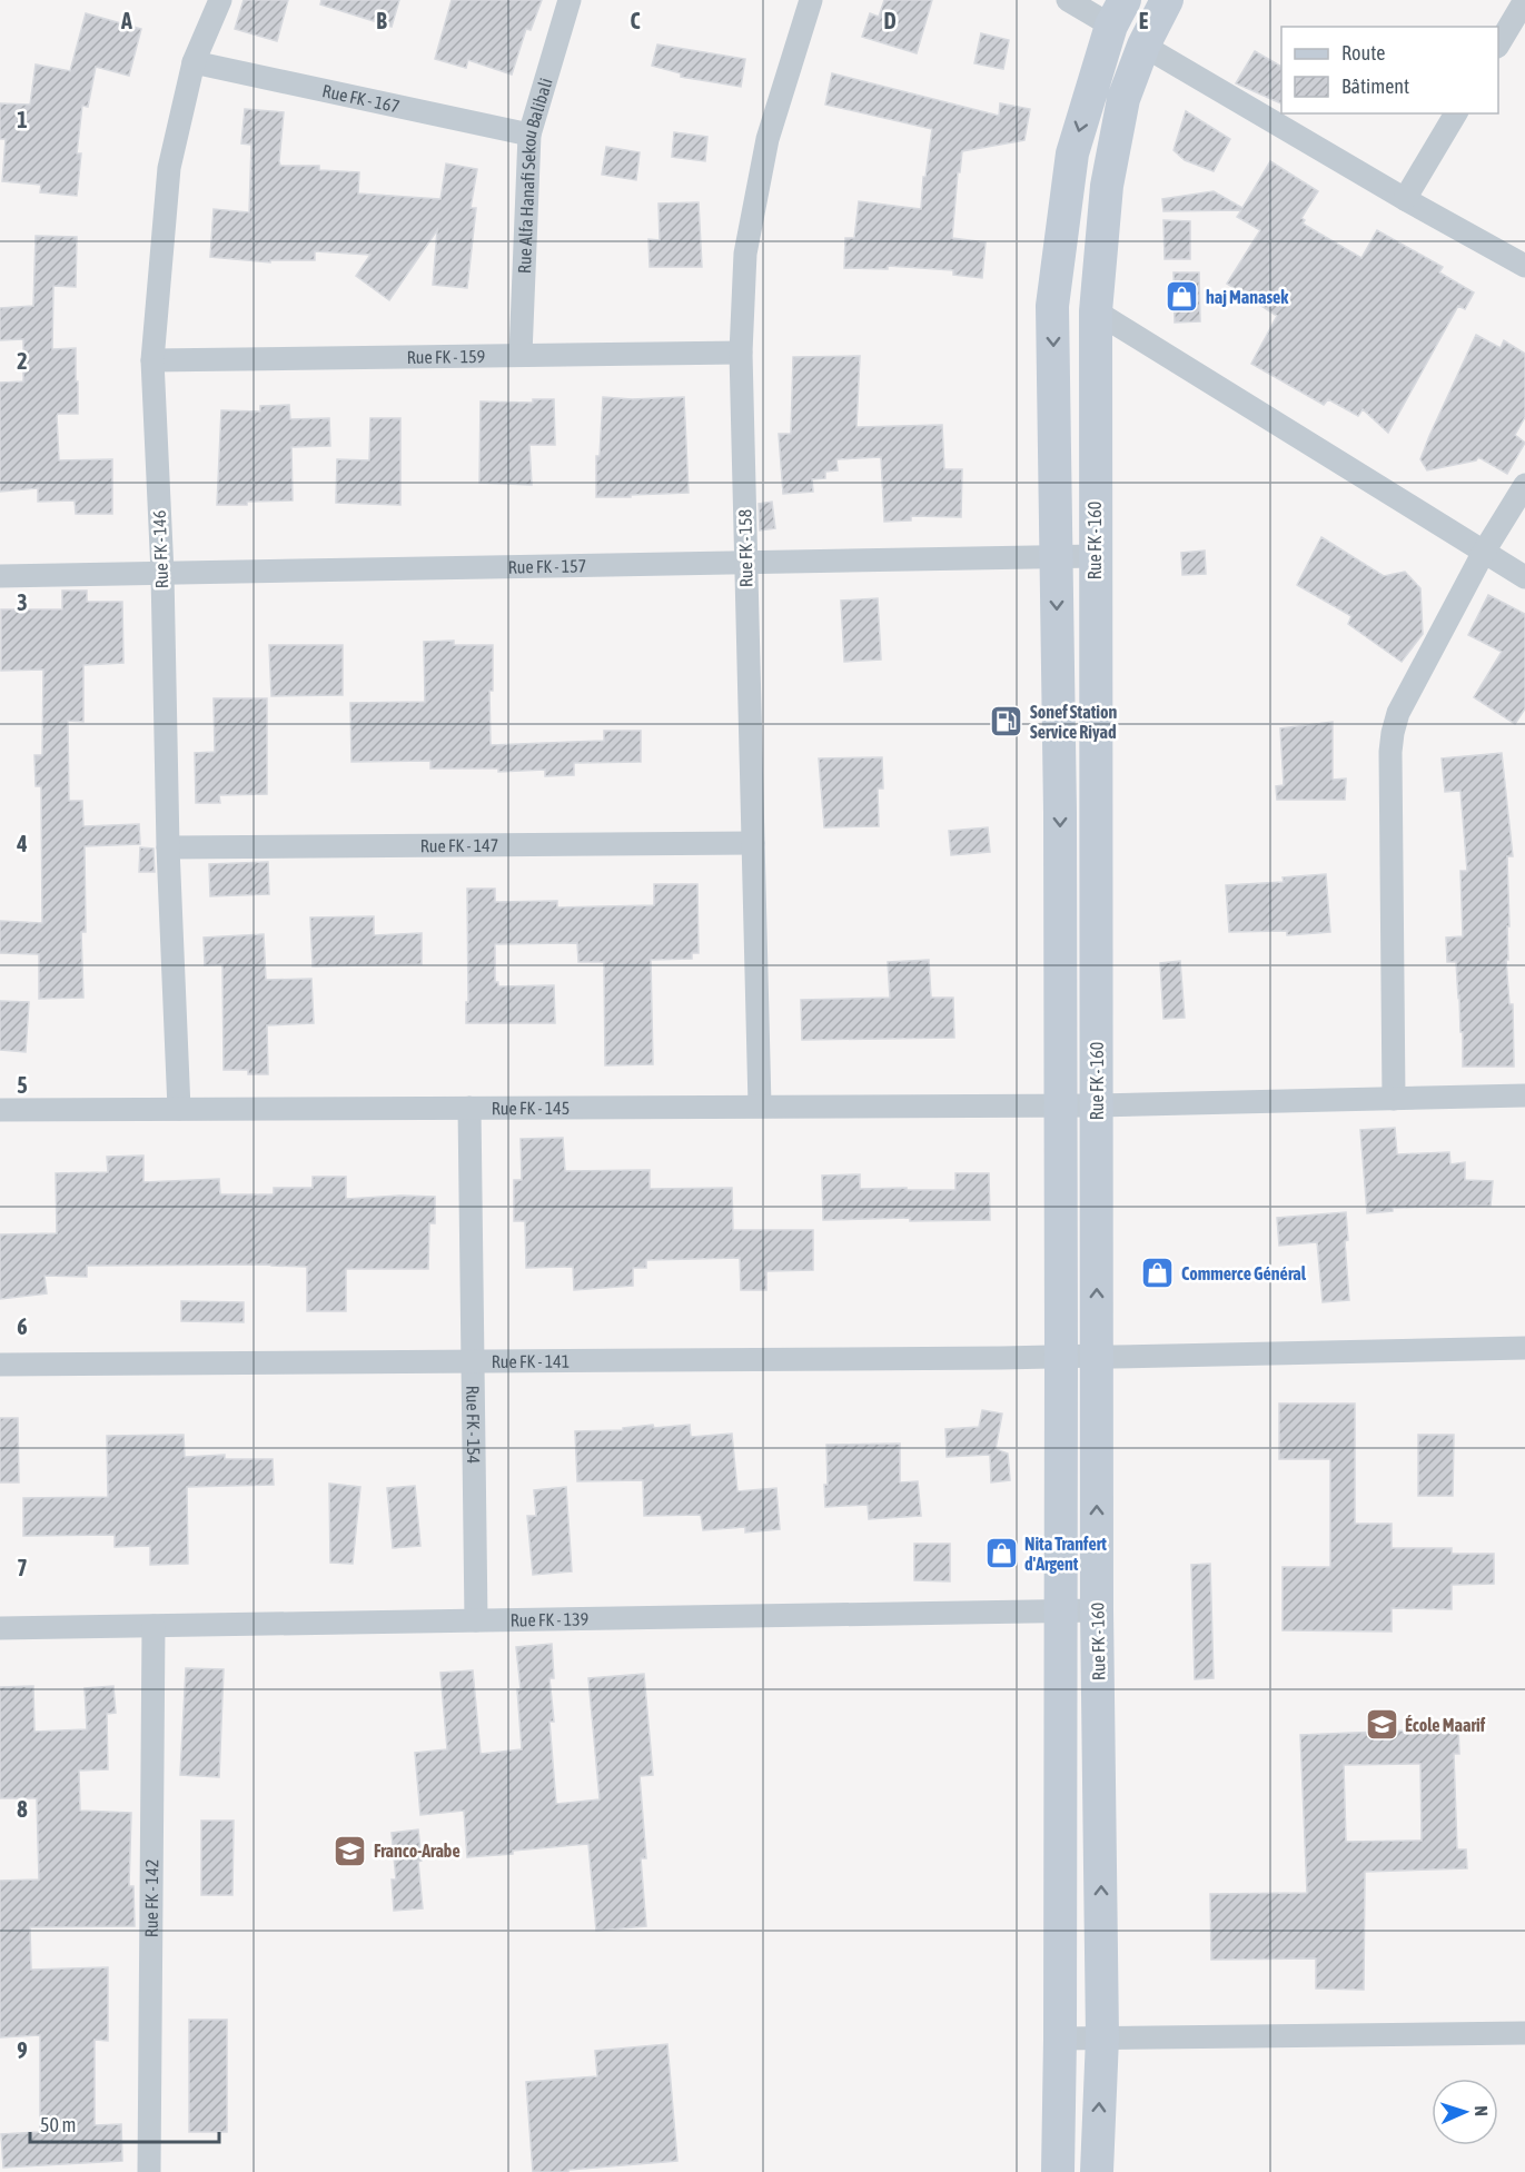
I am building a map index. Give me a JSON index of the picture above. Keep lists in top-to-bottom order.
{
  "streets": {
    "main road": ["Rue FK - 160"],
    "street": [
      "Rue FK - 167",
      "Rue Alfa Hanafi Sekou Balibali",
      "Rue FK - 159",
      "Rue FK - 158",
      "Rue FK - 146",
      "Rue FK - 157",
      "Rue FK - 147",
      "Rue FK - 145",
      "Rue FK - 141",
      "Rue FK - 154",
      "Rue FK - 139",
      "Rue FK - 142"
    ]
  },
  "crossings": [
    ["Rue FK - 167", "Rue Alfa Hanafi Sekou Balibali"],
    ["Rue FK - 167", "Rue FK - 146"],
    ["Rue Alfa Hanafi Sekou Balibali", "Rue FK - 159"],
    ["Rue FK - 159", "Rue FK - 158"],
    ["Rue FK - 159", "Rue FK - 146"],
    ["Rue FK - 160", "Rue FK - 157"],
    ["Rue FK - 160", "Rue FK - 145"],
    ["Rue FK - 160", "Rue FK - 141"],
    ["Rue FK - 160", "Rue FK - 139"],
    ["Rue FK - 158", "Rue FK - 157"],
    ["Rue FK - 158", "Rue FK - 147"],
    ["Rue FK - 158", "Rue FK - 145"],
    ["Rue FK - 146", "Rue FK - 157"],
    ["Rue FK - 146", "Rue FK - 147"],
    ["Rue FK - 146", "Rue FK - 145"],
    ["Rue FK - 145", "Rue FK - 154"],
    ["Rue FK - 141", "Rue FK - 154"],
    ["Rue FK - 154", "Rue FK - 139"],
    ["Rue FK - 139", "Rue FK - 142"]
  ],
  "places": {
    "shop": ["haj Manasek", "Commerce Général", "Nita Tranfert d'Argent"],
    "fuel station": ["Sonef Station Service Riyad"],
    "school or university": ["École Maarif", "Franco-Arabe"]
  },
  "legend": ["Route", "Bâtiment"],
  "scale_bar": "50 m",
  "north": "right",
  "grid": {
    "columns": [
      "A",
      "B",
      "C",
      "D",
      "E"
    ],
    "rows": [
      "1",
      "2",
      "3",
      "4",
      "5",
      "6",
      "7",
      "8",
      "9"
    ]
  }
}
